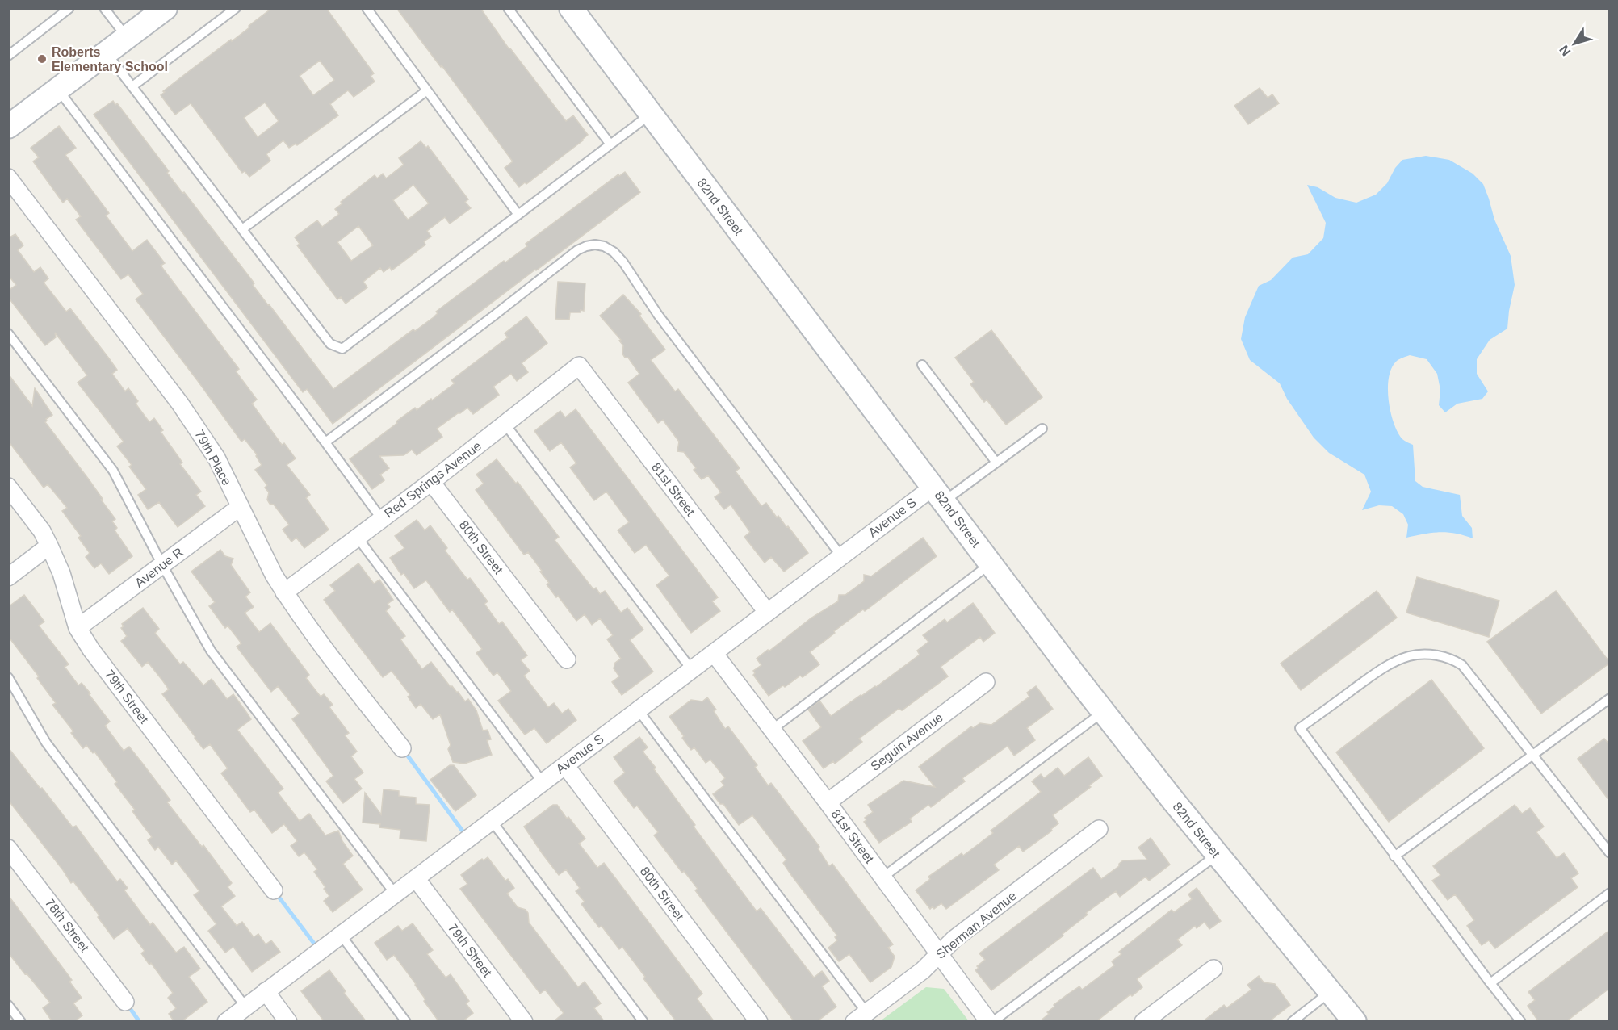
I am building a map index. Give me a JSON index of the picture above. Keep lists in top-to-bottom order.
{
  "streets": {
    "main road": ["82nd Street"],
    "street": [
      "79th Place",
      "Red Springs Avenue",
      "81st Street",
      "Avenue S",
      "80th Street",
      "Avenue R",
      "79th Street",
      "Seguin Avenue",
      "78th Street",
      "Sherman Avenue"
    ]
  },
  "crossings": [
    ["82nd Street", "Avenue S"],
    ["79th Place", "Red Springs Avenue"],
    ["79th Place", "Avenue R"],
    ["Red Springs Avenue", "81st Street"],
    ["Red Springs Avenue", "80th Street"],
    ["81st Street", "Avenue S"],
    ["81st Street", "Seguin Avenue"],
    ["81st Street", "Sherman Avenue"],
    ["Avenue S", "80th Street"],
    ["Avenue S", "79th Street"],
    ["Avenue R", "79th Street"]
  ],
  "places": ["Roberts Elementary School"],
  "north": "bottom left"
}
